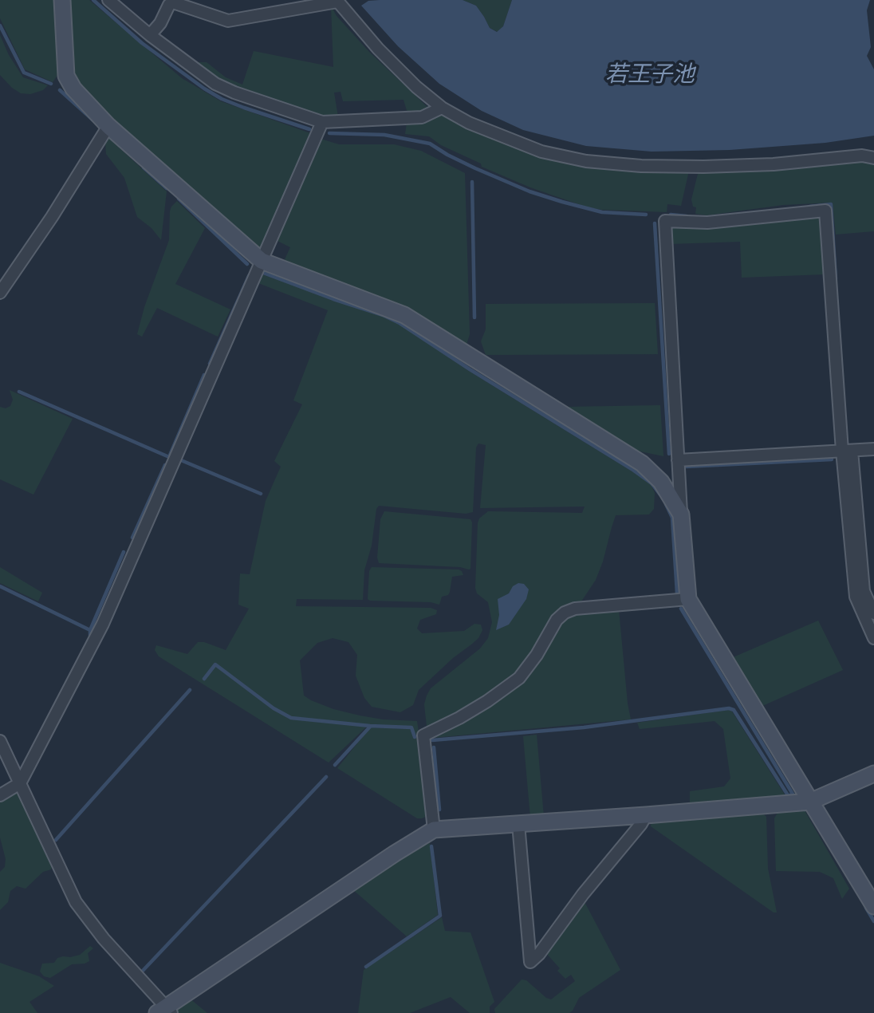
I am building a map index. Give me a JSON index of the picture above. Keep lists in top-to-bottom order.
{
  "water": ["若王子池"]
}
